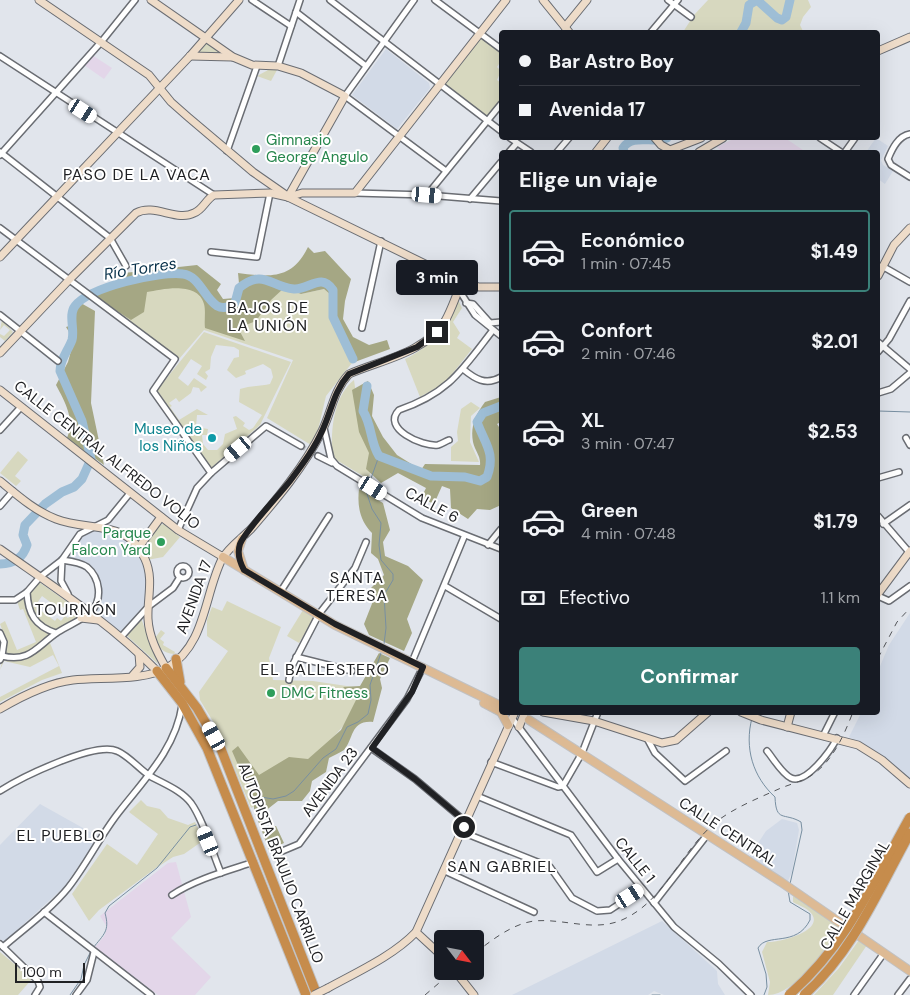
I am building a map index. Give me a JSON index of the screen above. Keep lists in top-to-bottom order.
{
  "streets": {
    "highway": ["AUTOPISTA BRAULIO CARRILLO"],
    "main road": ["CALLE CENTRAL"],
    "street": [
      "CALLE CENTRAL ALFREDO VOLIO",
      "CALLE 6",
      "AVENIDA 17",
      "AVENIDA 23",
      "CALLE 1",
      "CALLE MARGINAL"
    ]
  },
  "crossings": [
    ["CALLE CENTRAL ALFREDO VOLIO", "AVENIDA 17"],
    ["AVENIDA 17", "AUTOPISTA BRAULIO CARRILLO"],
    ["CALLE CENTRAL", "CALLE MARGINAL"]
  ],
  "districts": [
    "PASO DE LA VACA",
    "BAJOS DE LA UNIÓN",
    "SANTA TERESA",
    "TOURNÓN",
    "EL BALLESTERO",
    "EL PUEBLO",
    "SAN GABRIEL"
  ],
  "water": ["Río Torres"],
  "places": [
    "Gimnasio George Angulo",
    "Museo de los Niños",
    "Parque Falcon Yard",
    "DMC Fitness"
  ],
  "scale_bar": "100 m",
  "north": "bottom right",
  "page": {
    "banner": ["Bar Astro Boy", "Avenida 17"],
    "heading": "Elige un viaje",
    "list": [
      {
        "name": "Económico",
        "note": "1 min · 07:45",
        "value": "$1.49"
      },
      {
        "name": "Confort",
        "note": "2 min · 07:46",
        "value": "$2.01"
      },
      {
        "name": "XL",
        "note": "3 min · 07:47",
        "value": "$2.53"
      },
      {
        "name": "Green",
        "note": "4 min · 07:48",
        "value": "$1.79"
      }
    ],
    "bubble": "3 min",
    "pay": ["Efectivo", "1.1 km"],
    "buttons": "Confirmar",
    "scale": "100 m"
  }
}
